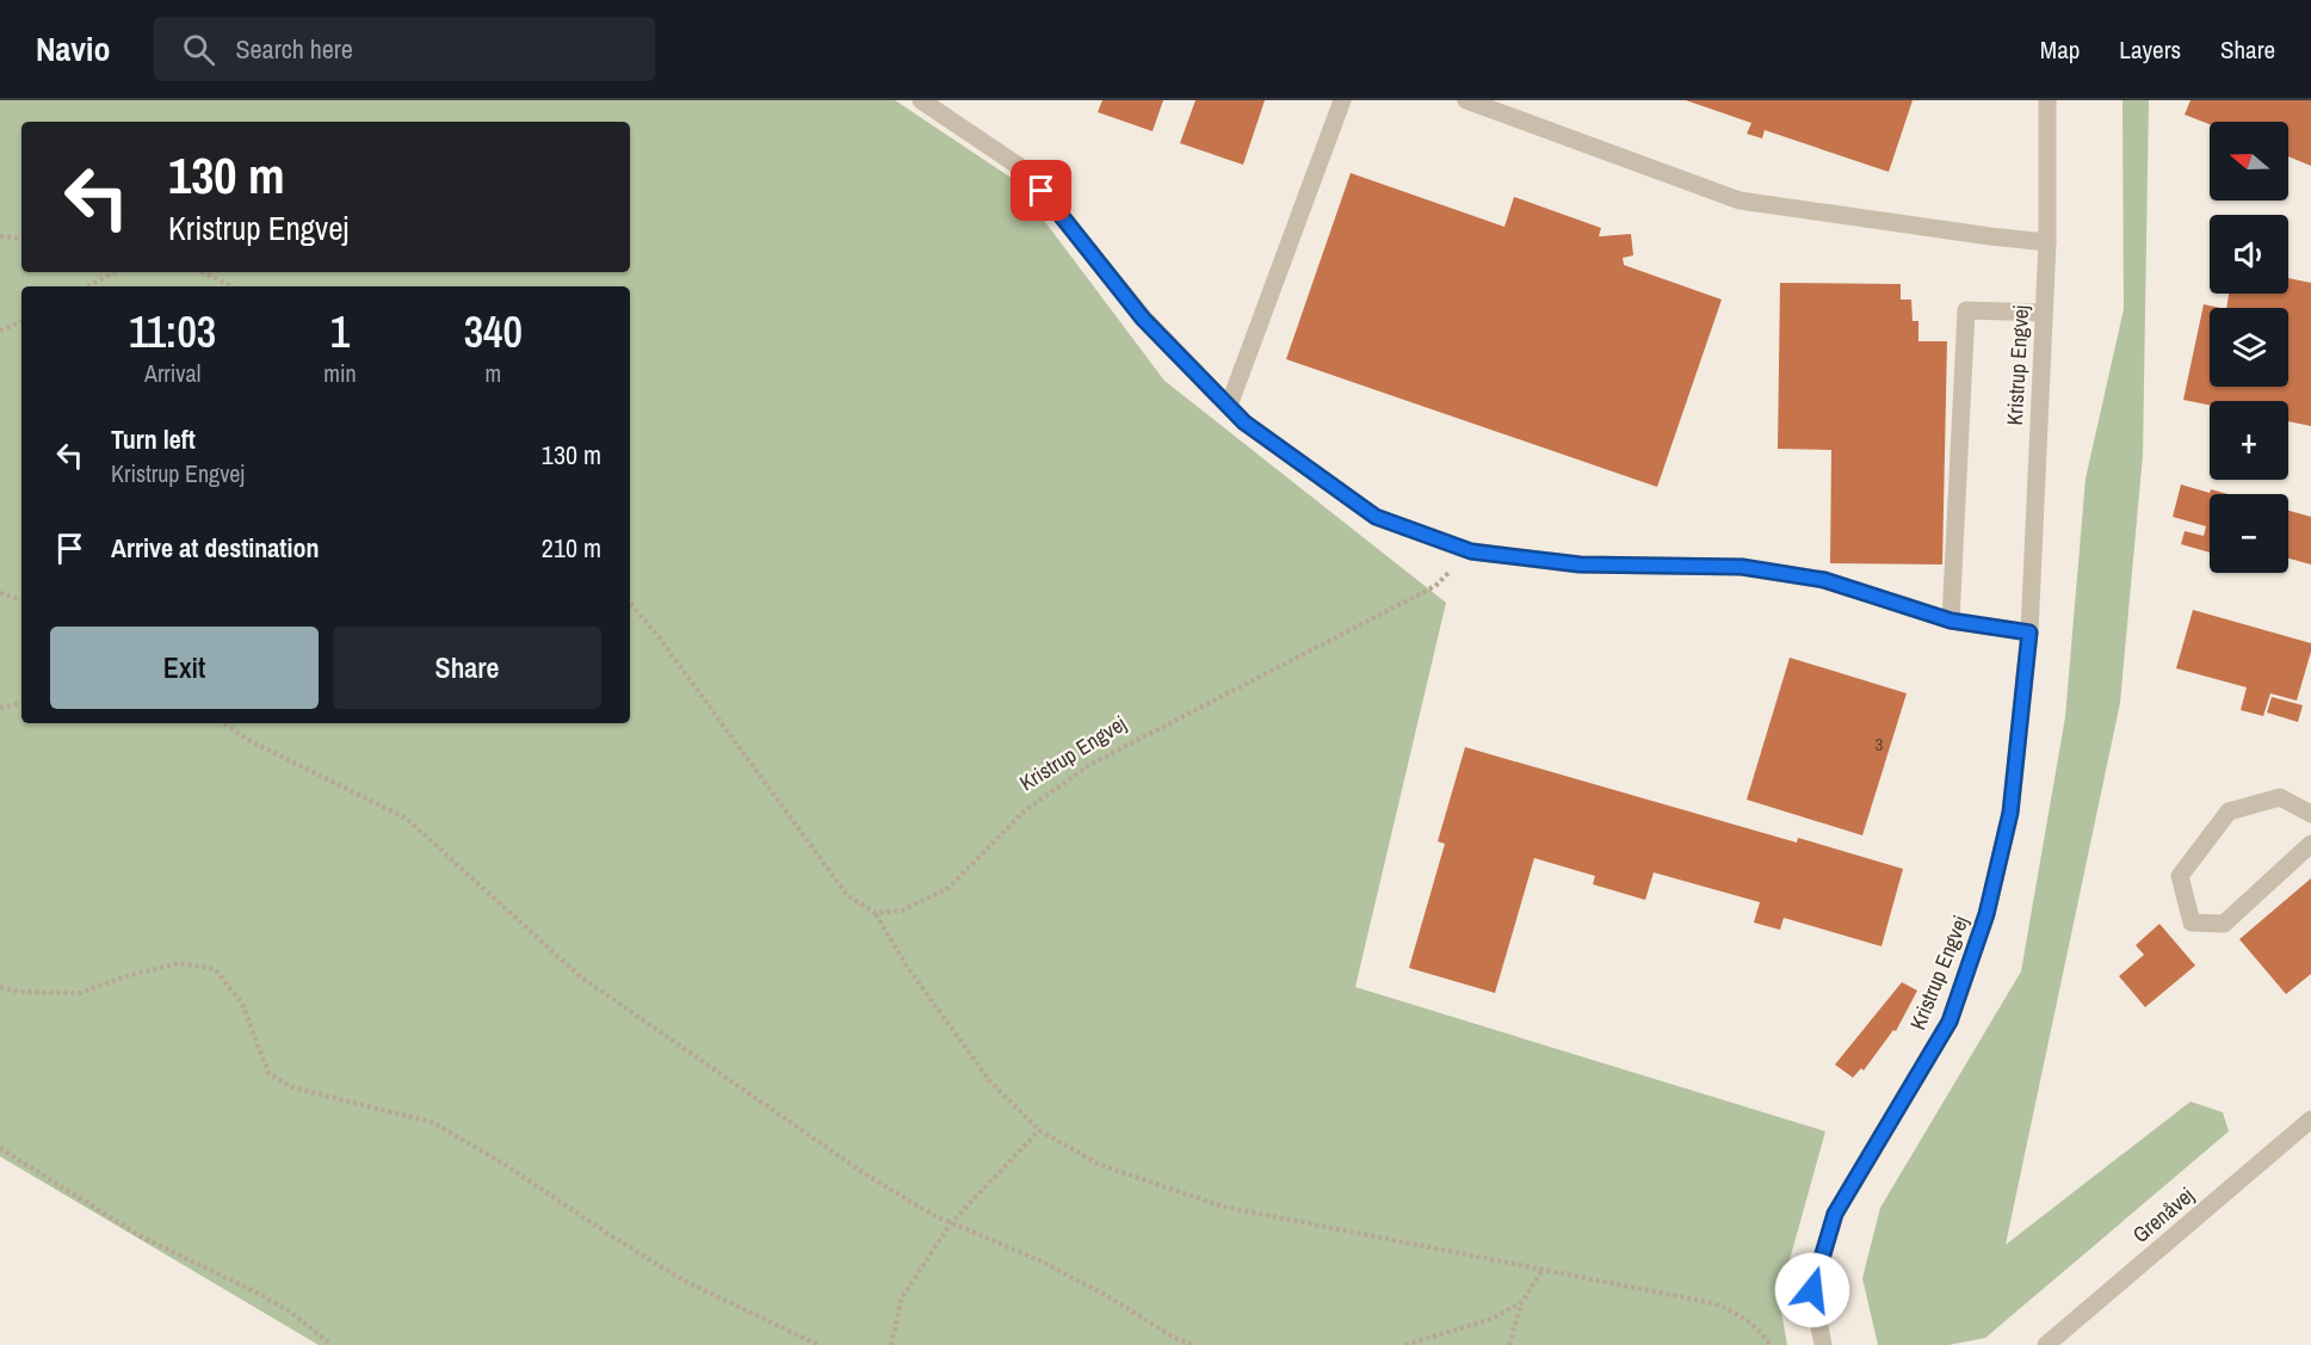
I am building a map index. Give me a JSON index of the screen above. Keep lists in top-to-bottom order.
{
  "streets": {
    "street": ["Kristrup Engvej", "Grenåvej"]
  },
  "house_numbers": ["3"],
  "north": "left",
  "page": {
    "header": "Navio",
    "search": "Search here",
    "nav": ["Map", "Layers", "Share"],
    "map_buttons": ["+", "−"],
    "turn": ["130 m", "Kristrup Engvej"],
    "eta": [
      "11:03",
      "Arrival",
      "1",
      "min",
      "340",
      "m"
    ],
    "list": [
      {
        "name": "Turn left",
        "note": "Kristrup Engvej",
        "value": "130 m"
      },
      {
        "name": "Arrive at destination",
        "value": "210 m"
      }
    ],
    "buttons": ["Exit", "Share"]
  }
}
